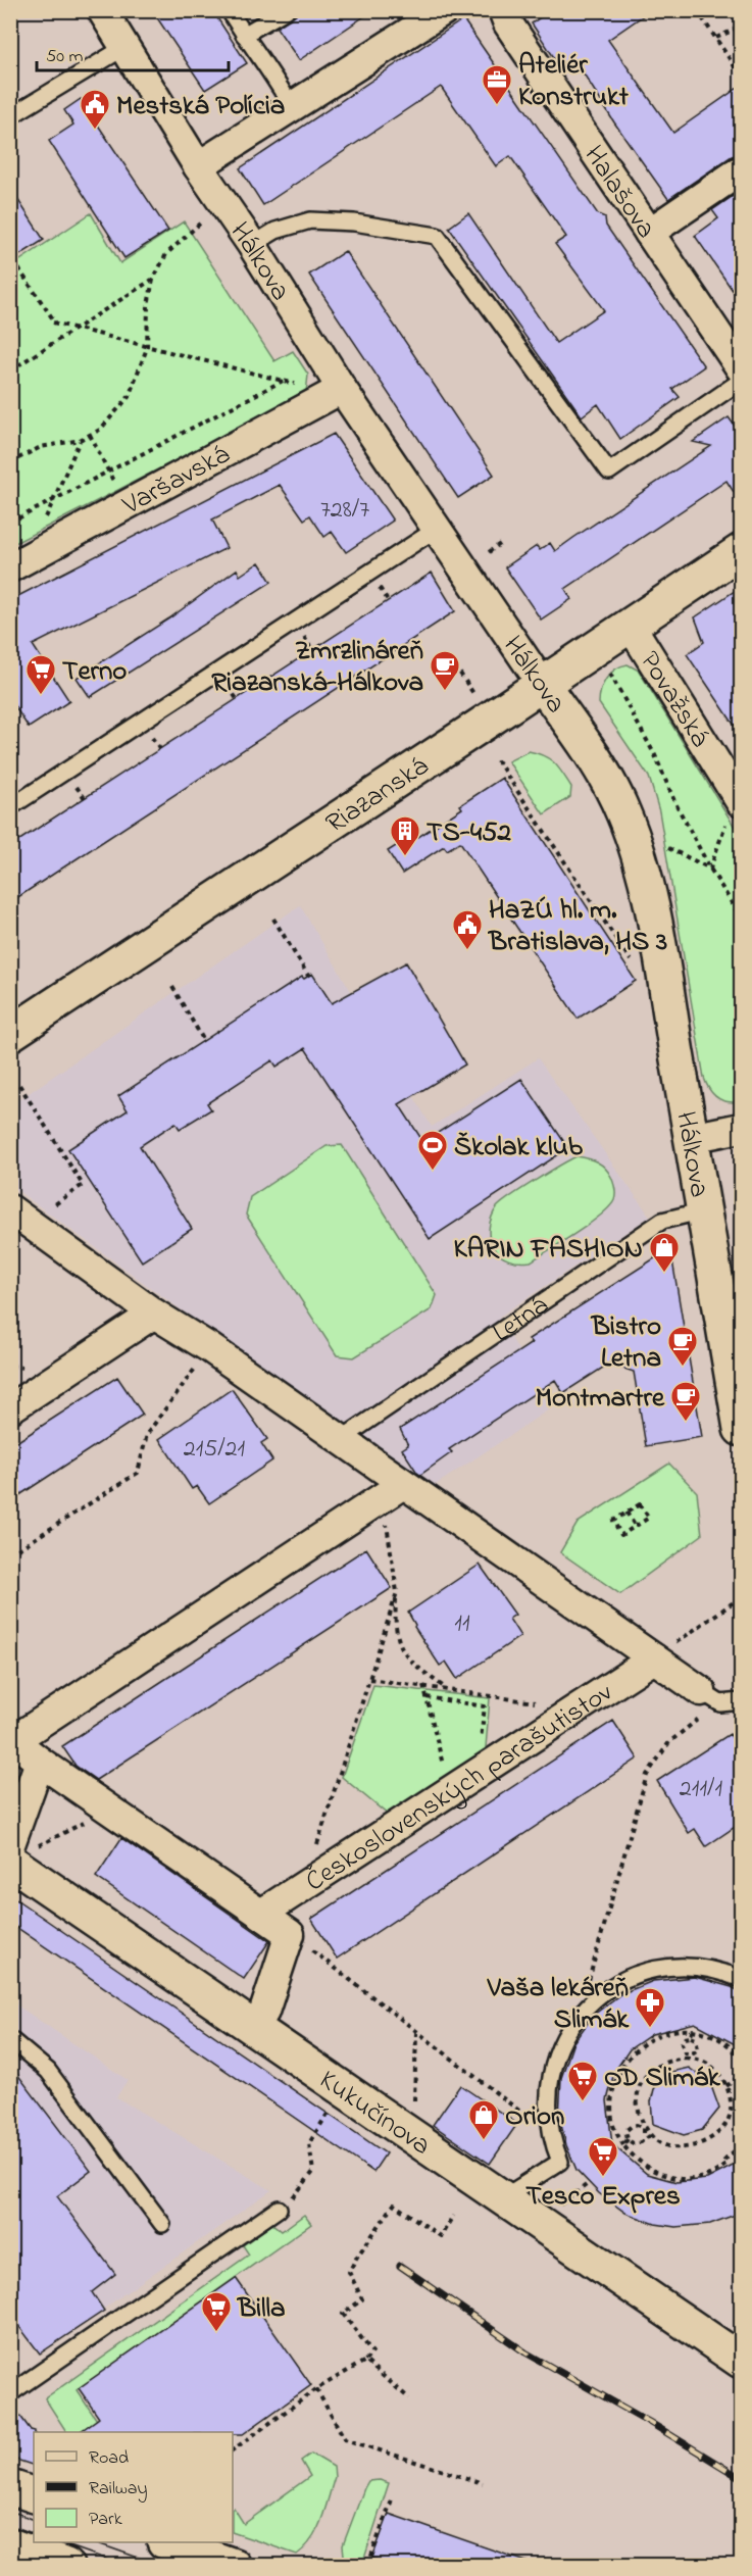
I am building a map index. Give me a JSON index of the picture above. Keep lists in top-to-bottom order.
{
  "streets": {
    "street": [
      "Halašova",
      "Hálkova",
      "Varšavská",
      "Považská",
      "Riazanská",
      "Československých parašutistov",
      "Kukučínova"
    ],
    "lane": ["Letná"]
  },
  "crossings": [
    ["Hálkova", "Varšavská"],
    ["Hálkova", "Riazanská"],
    ["Hálkova", "Letná"],
    ["Považská", "Riazanská"]
  ],
  "places": {
    "office": ["Ateliér Konstrukt"],
    "public building": ["Mestská Polícia", "HaZÚ hl. m. Bratislava, HS 3"],
    "cafe": ["Zmrzlináreň Riazanská-Hálkova", "Bistro Letna", "Montmartre"],
    "supermarket": [
      "Terno",
      "OD Slimák",
      "Tesco Expres",
      "Billa"
    ],
    "building": ["TS-452"],
    "sports": ["Školak klub"],
    "shop": ["KARIN FASHION", "Orion"],
    "pharmacy": ["Vaša lekáreň Slimák"]
  },
  "house_numbers": [
    "728/7",
    "215/21",
    "11",
    "211/1"
  ],
  "legend": ["Road", "Railway", "Park"],
  "scale_bar": "50 m"
}
